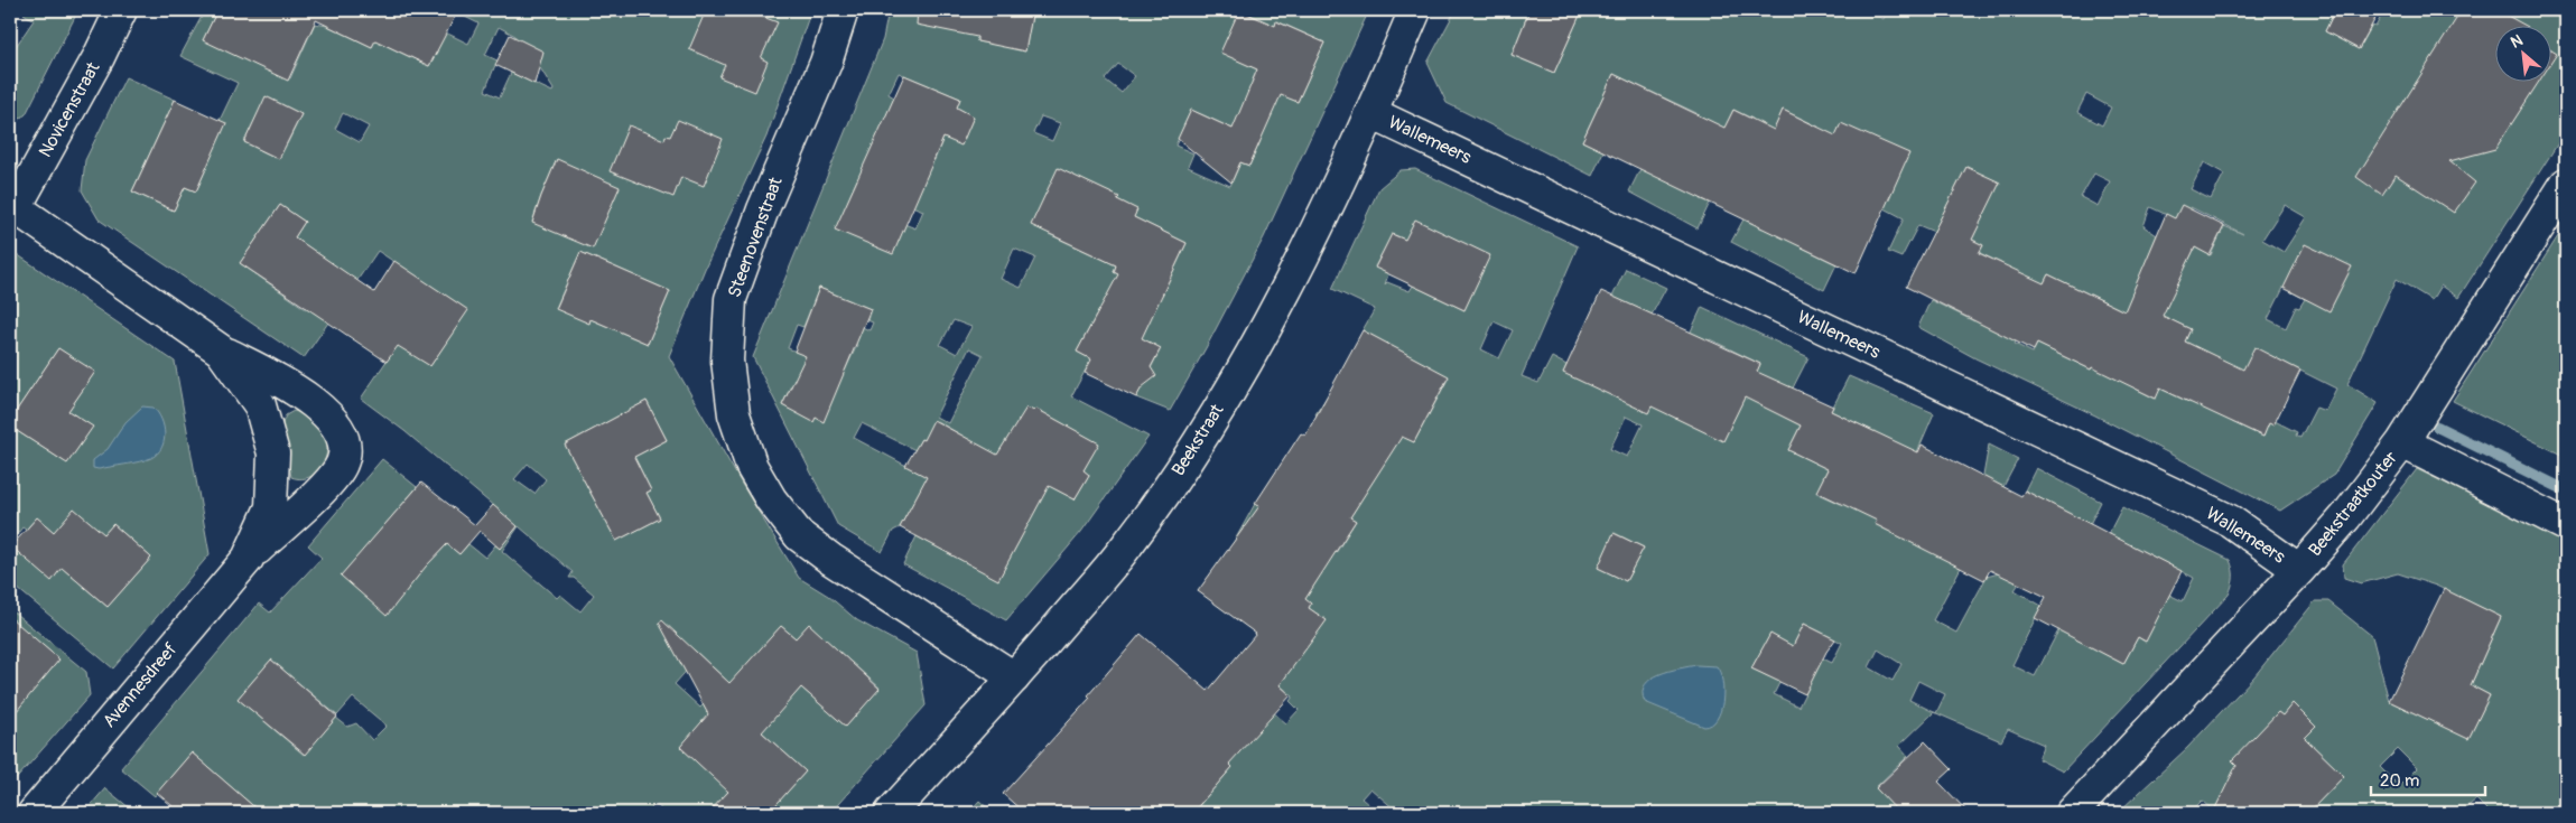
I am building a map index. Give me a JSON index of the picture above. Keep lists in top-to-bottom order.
{
  "streets": {
    "street": [
      "Novicenstraat",
      "Wallemeers",
      "Steenovenstraat",
      "Beekstraat",
      "Beekstraatkouter",
      "Avennesdreef"
    ]
  },
  "crossings": [
    ["Novicenstraat", "Avennesdreef"],
    ["Wallemeers", "Beekstraat"],
    ["Wallemeers", "Beekstraatkouter"],
    ["Steenovenstraat", "Beekstraat"]
  ],
  "scale_bar": "20 m",
  "north": "top left"
}
